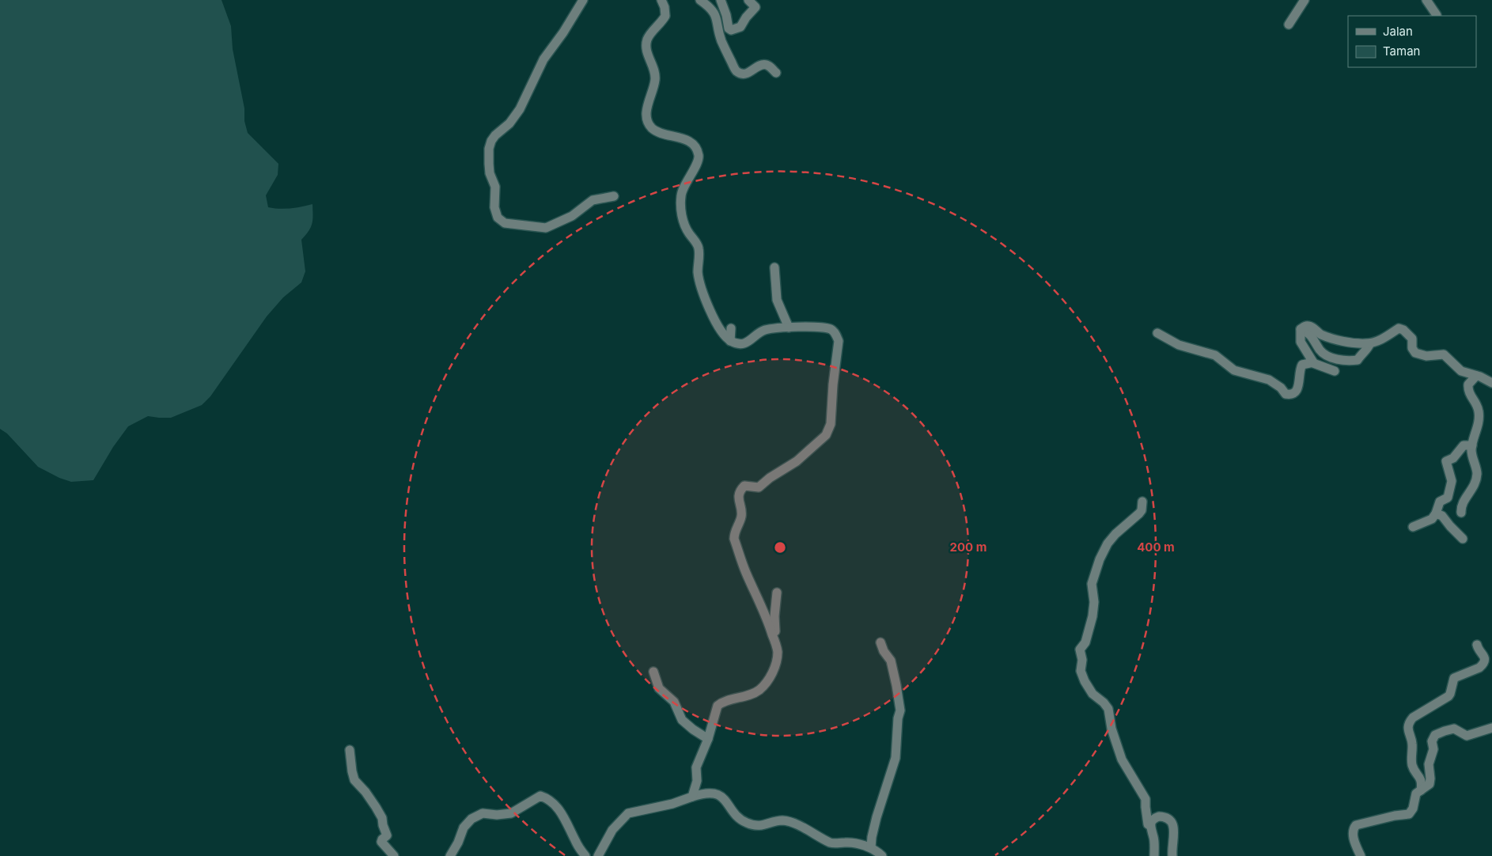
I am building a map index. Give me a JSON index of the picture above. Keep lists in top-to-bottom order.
{
  "legend": ["Jalan", "Taman"],
  "rings": ["200 m", "400 m"]
}
